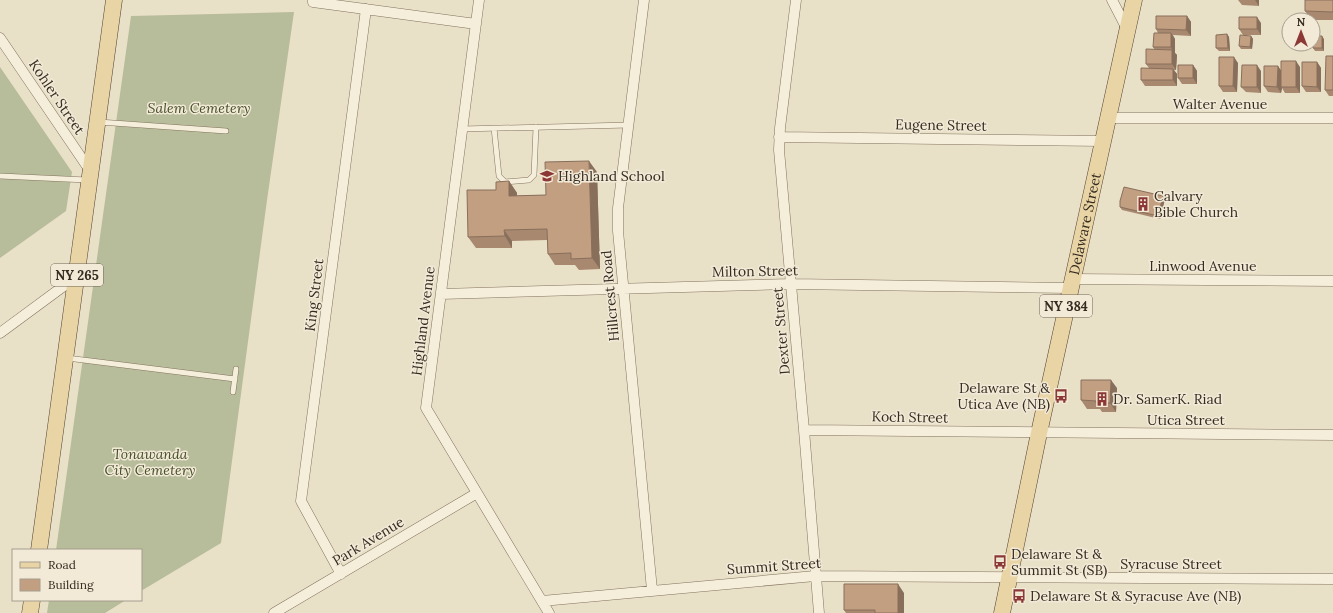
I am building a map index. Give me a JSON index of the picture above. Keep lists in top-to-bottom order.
{
  "streets": {
    "main road": ["Delaware Street", "NY 265", "NY 384"],
    "street": [
      "Kohler Street",
      "Walter Avenue",
      "Eugene Street",
      "Linwood Avenue",
      "Milton Street",
      "King Street",
      "Hillcrest Road",
      "Highland Avenue",
      "Dexter Street",
      "Koch Street",
      "Utica Street",
      "Park Avenue",
      "Syracuse Street",
      "Summit Street"
    ]
  },
  "crossings": [
    ["Kohler Street", "NY 265"],
    ["Walter Avenue", "Delaware Street"],
    ["Eugene Street", "Delaware Street"],
    ["Eugene Street", "Dexter Street"],
    ["Delaware Street", "Linwood Avenue"],
    ["Delaware Street", "Milton Street"],
    ["Delaware Street", "Koch Street"],
    ["Delaware Street", "Utica Street"],
    ["Delaware Street", "Syracuse Street"],
    ["Delaware Street", "Summit Street"],
    ["Linwood Avenue", "Milton Street"],
    ["Milton Street", "Hillcrest Road"],
    ["Milton Street", "Highland Avenue"],
    ["Milton Street", "Dexter Street"],
    ["King Street", "Park Avenue"],
    ["Hillcrest Road", "Summit Street"],
    ["Highland Avenue", "Park Avenue"],
    ["Highland Avenue", "Summit Street"],
    ["Dexter Street", "Koch Street"],
    ["Dexter Street", "Summit Street"],
    ["Koch Street", "Utica Street"],
    ["Syracuse Street", "Summit Street"]
  ],
  "parks": ["Salem Cemetery", "Tonawanda City Cemetery"],
  "places": {
    "school or university": ["Highland School"],
    "building": ["Calvary Bible Church", "Dr. SamerK. Riad"],
    "bus stop": ["Delaware St & Utica Ave (NB)", "Delaware St & Summit St (SB)", "Delaware St & Syracuse Ave (NB)"]
  },
  "legend": ["Road", "Building"],
  "north": "top"
}
